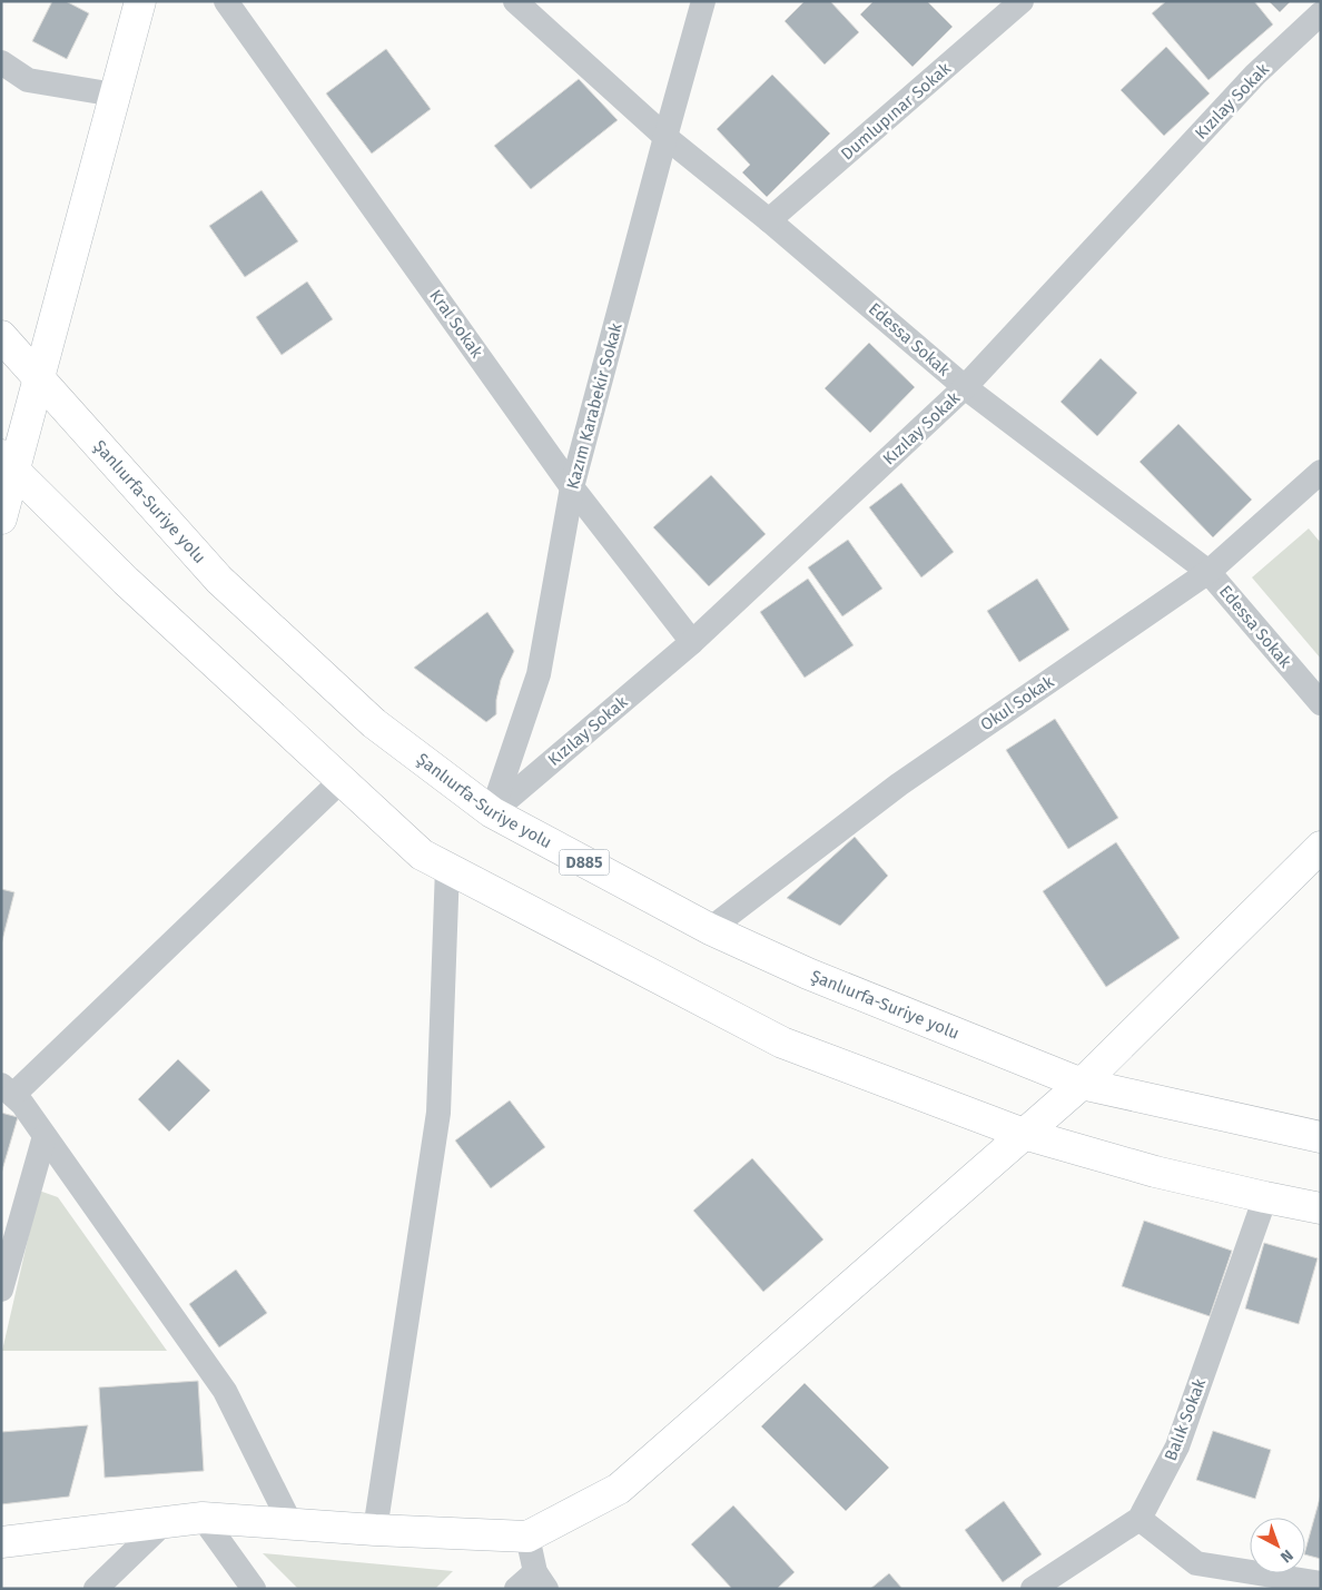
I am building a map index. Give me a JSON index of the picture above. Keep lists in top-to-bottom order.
{
  "streets": {
    "main road": ["Şanlıurfa-Suriye yolu", "D885"],
    "street": [
      "Kızılay Sokak",
      "Dumlupınar Sokak",
      "Kral Sokak",
      "Edessa Sokak",
      "Kazım Karabekir Sokak",
      "Okul Sokak",
      "Balık Sokak"
    ]
  },
  "crossings": [
    ["Kızılay Sokak", "Kral Sokak"],
    ["Kızılay Sokak", "Edessa Sokak"],
    ["Kızılay Sokak", "Kazım Karabekir Sokak"],
    ["Kızılay Sokak", "Şanlıurfa-Suriye yolu"],
    ["Dumlupınar Sokak", "Edessa Sokak"],
    ["Kral Sokak", "Kazım Karabekir Sokak"],
    ["Edessa Sokak", "Kazım Karabekir Sokak"],
    ["Edessa Sokak", "Okul Sokak"],
    ["Kazım Karabekir Sokak", "Şanlıurfa-Suriye yolu"],
    ["Şanlıurfa-Suriye yolu", "Okul Sokak"]
  ],
  "north": "bottom right"
}
